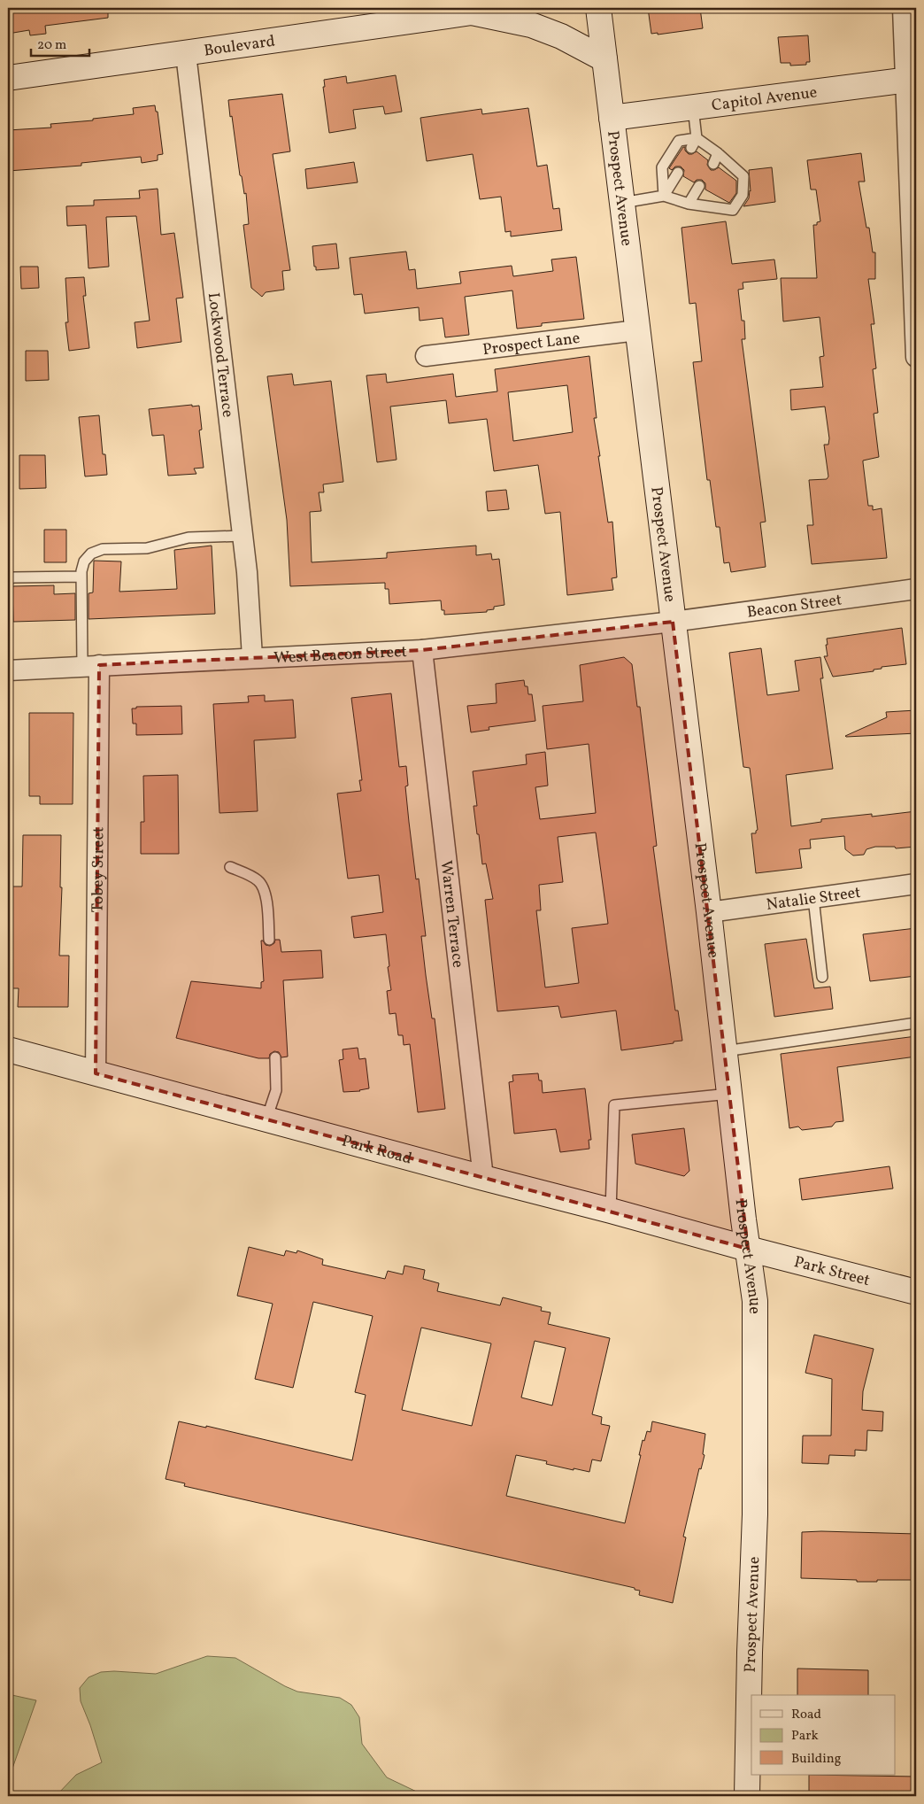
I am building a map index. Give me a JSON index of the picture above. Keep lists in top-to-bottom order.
{
  "streets": {
    "main road": [
      "Boulevard",
      "Capitol Avenue",
      "Prospect Avenue",
      "Park Road",
      "Park Street"
    ],
    "street": [
      "Prospect Lane",
      "Lockwood Terrace",
      "Beacon Street",
      "West Beacon Street",
      "Tobey Street",
      "Natalie Street",
      "Warren Terrace"
    ]
  },
  "crossings": [
    ["Boulevard", "Prospect Avenue"],
    ["Boulevard", "Lockwood Terrace"],
    ["Capitol Avenue", "Prospect Avenue"],
    ["Prospect Avenue", "Prospect Lane"],
    ["Prospect Avenue", "Beacon Street"],
    ["Prospect Avenue", "West Beacon Street"],
    ["Prospect Avenue", "Natalie Street"],
    ["Prospect Avenue", "Park Road"],
    ["Prospect Avenue", "Park Street"],
    ["Lockwood Terrace", "West Beacon Street"],
    ["Beacon Street", "West Beacon Street"],
    ["West Beacon Street", "Tobey Street"],
    ["West Beacon Street", "Warren Terrace"],
    ["Tobey Street", "Park Road"],
    ["Warren Terrace", "Park Road"],
    ["Park Road", "Park Street"]
  ],
  "legend": ["Road", "Park", "Building"],
  "scale_bar": "20 m"
}
